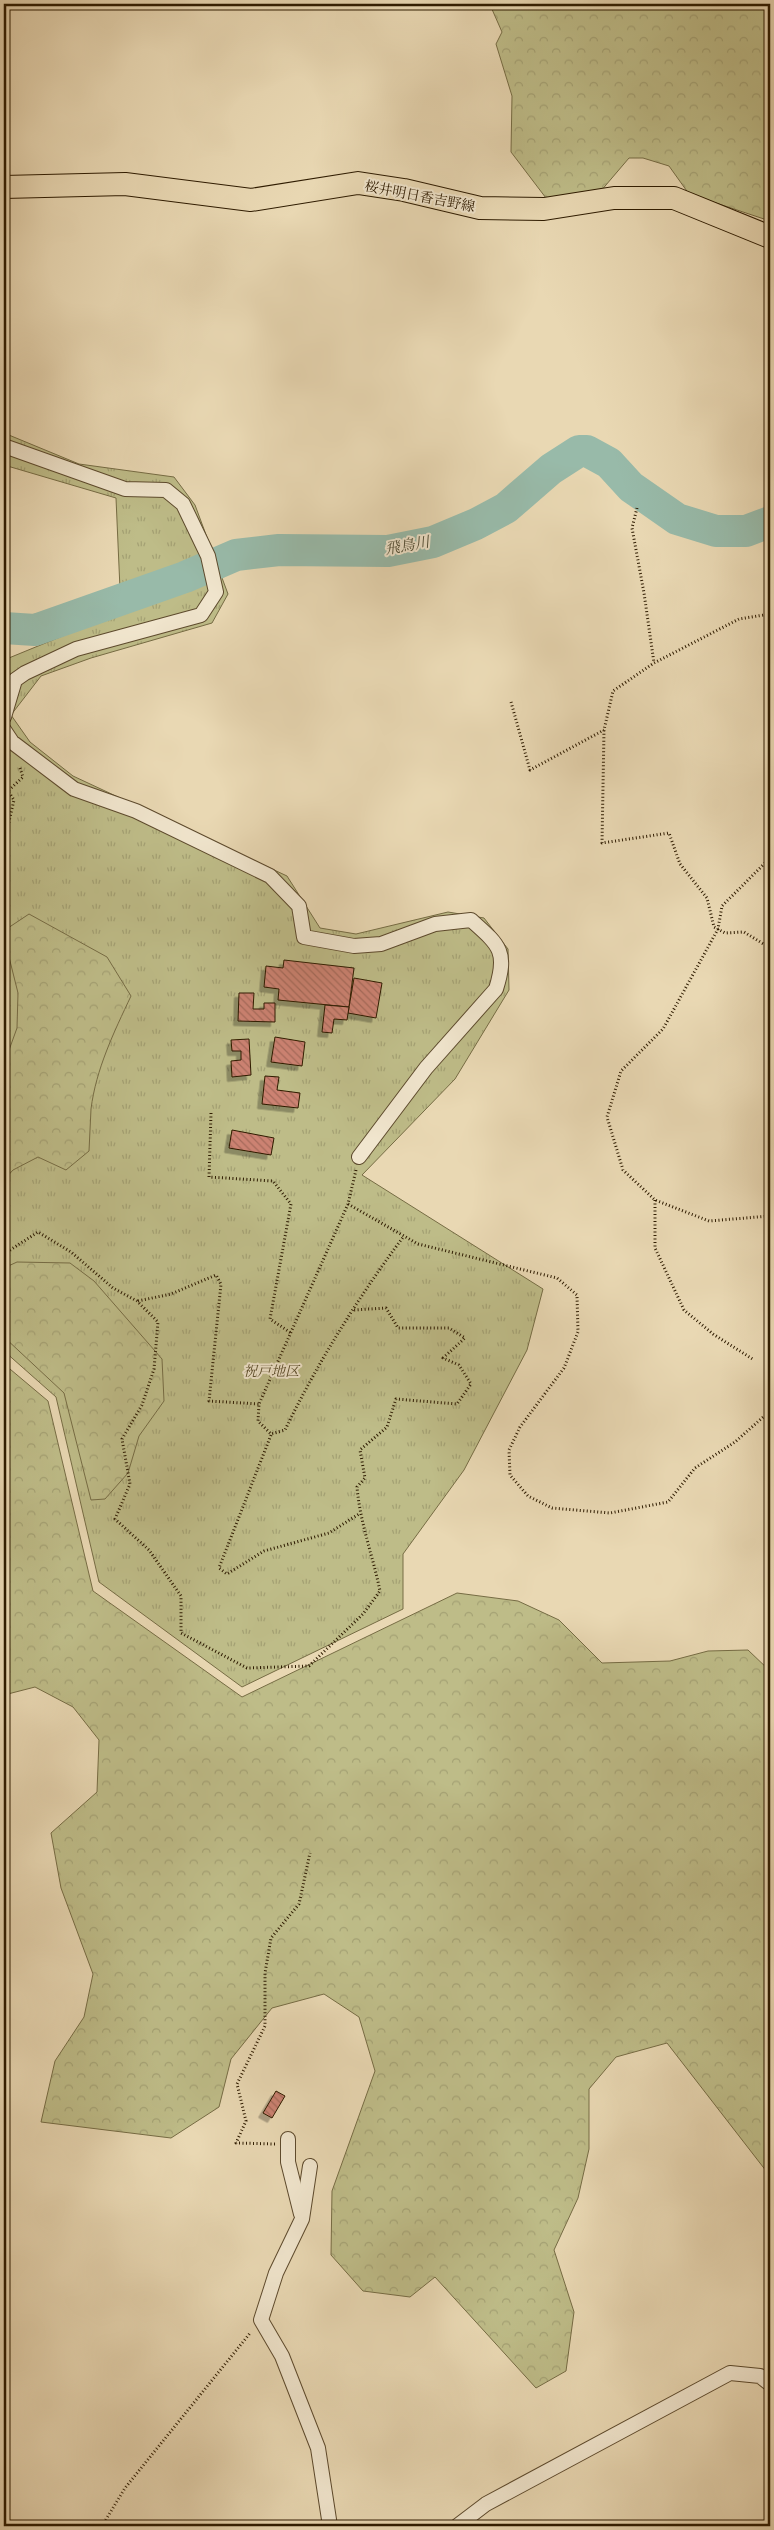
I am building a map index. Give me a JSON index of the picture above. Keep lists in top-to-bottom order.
{
  "streets": {
    "main road": ["桜井明日香吉野線"]
  },
  "water": ["飛鳥川"],
  "parks": ["祝戸地区"]
}
